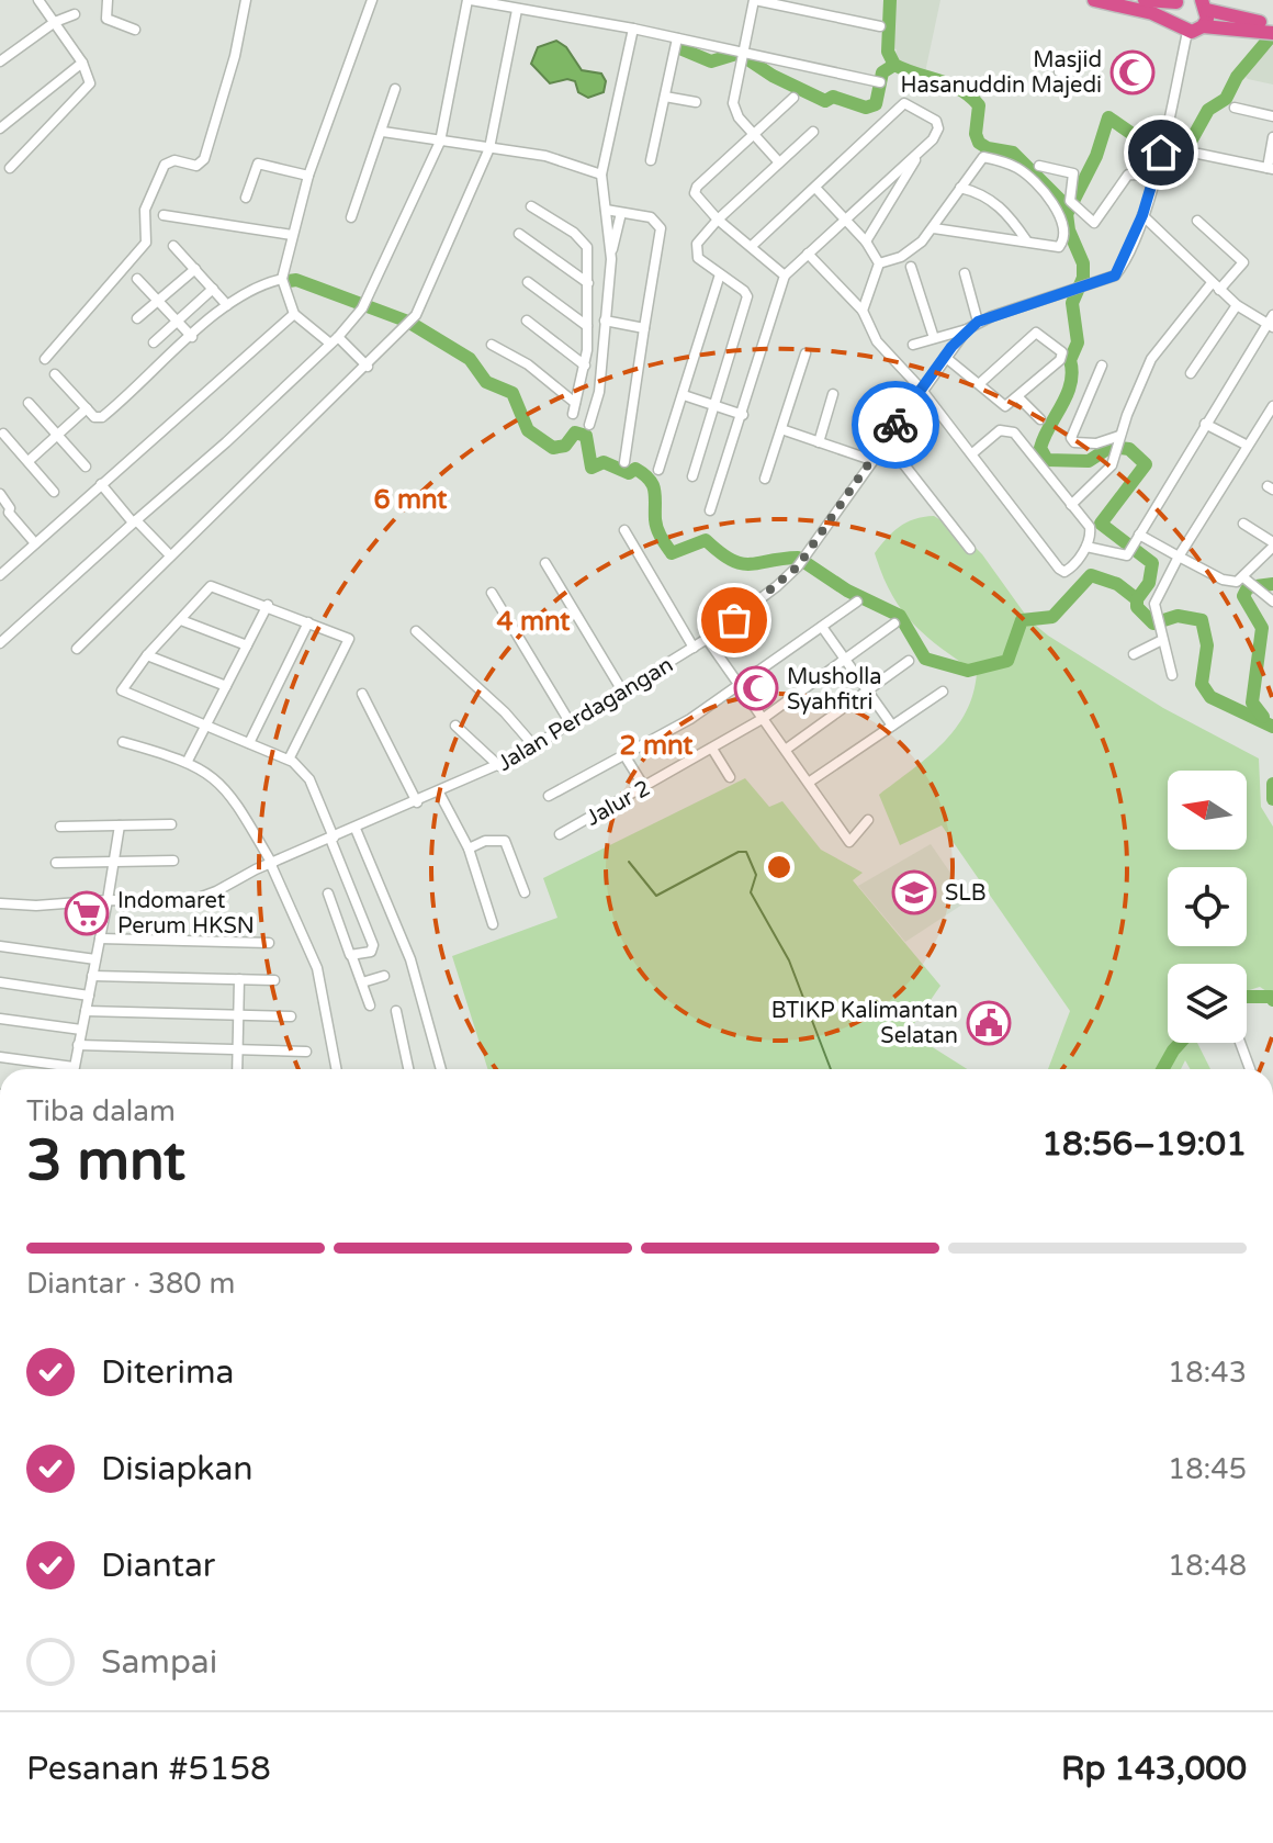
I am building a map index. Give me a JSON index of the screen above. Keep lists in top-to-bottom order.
{
  "streets": {
    "street": ["Jalan Perdagangan", "Jalur 2"]
  },
  "places": {
    "mosque": ["Masjid Hasanuddin Majedi", "Musholla Syahfitri"],
    "school or university": ["SLB"],
    "supermarket": ["Indomaret Perum HKSN"],
    "public building": ["BTIKP Kalimantan Selatan"]
  },
  "north": "left",
  "page": {
    "heading": ["3 mnt", "Tiba dalam", "18:56–19:01"],
    "panel": ["Pesanan #5158", "Rp 143,000"],
    "bar": "Diantar · 380 m",
    "list": [
      ["Diterima", "18:43"],
      ["Disiapkan", "18:45"],
      ["Diantar", "18:48"],
      "Sampai"
    ]
  },
  "rings": ["6 mnt", "4 mnt", "2 mnt"]
}
